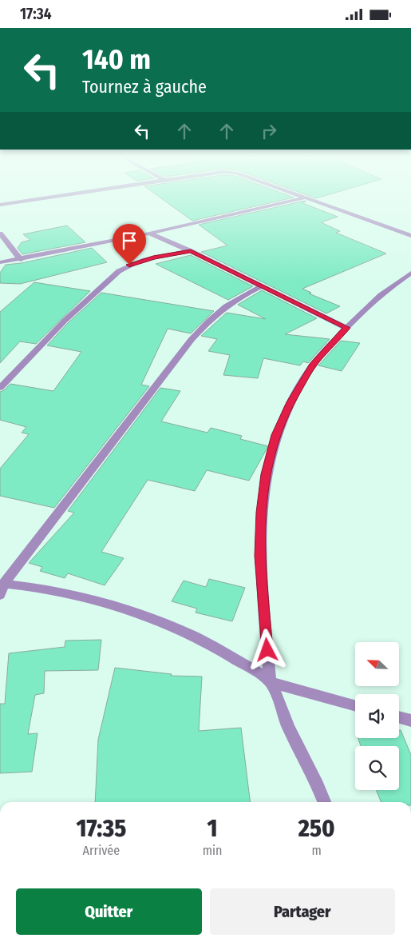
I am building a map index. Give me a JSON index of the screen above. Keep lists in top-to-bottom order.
{
  "north": "top left",
  "page": {
    "status": "17:34",
    "turn": ["140 m", "Tournez à gauche"],
    "eta": [
      "17:35",
      "Arrivée",
      "1",
      "min",
      "250",
      "m"
    ],
    "buttons": ["Quitter", "Partager"]
  }
}
